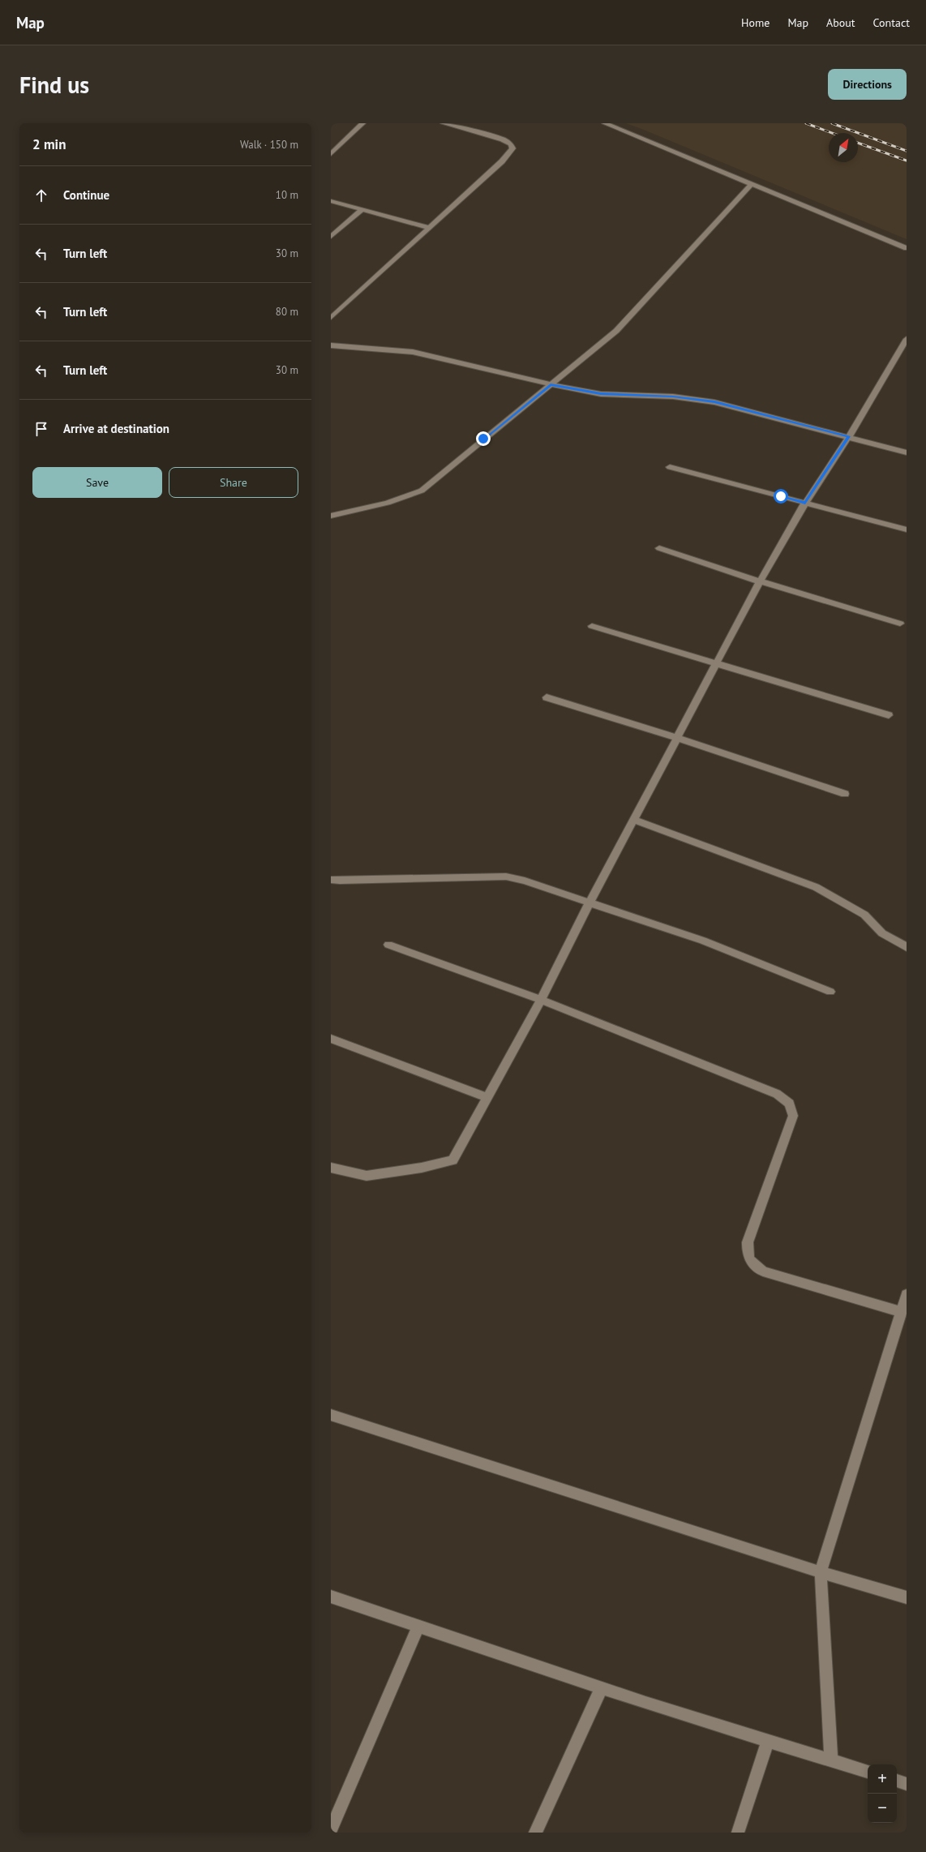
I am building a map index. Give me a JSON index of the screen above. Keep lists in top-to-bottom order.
{
  "north": "top right",
  "page": {
    "header": "Map",
    "nav": [
      "Home",
      "Map",
      "About",
      "Contact"
    ],
    "buttons": [
      "Directions",
      ["Save", "Share"]
    ],
    "title": "Find us",
    "heading": ["2 min", "Walk · 150 m"],
    "list": [
      ["Continue", "10 m"],
      ["Turn left", "30 m"],
      ["Turn left", "80 m"],
      ["Turn left", "30 m"],
      "Arrive at destination"
    ],
    "map_buttons": ["+", "−"]
  }
}
